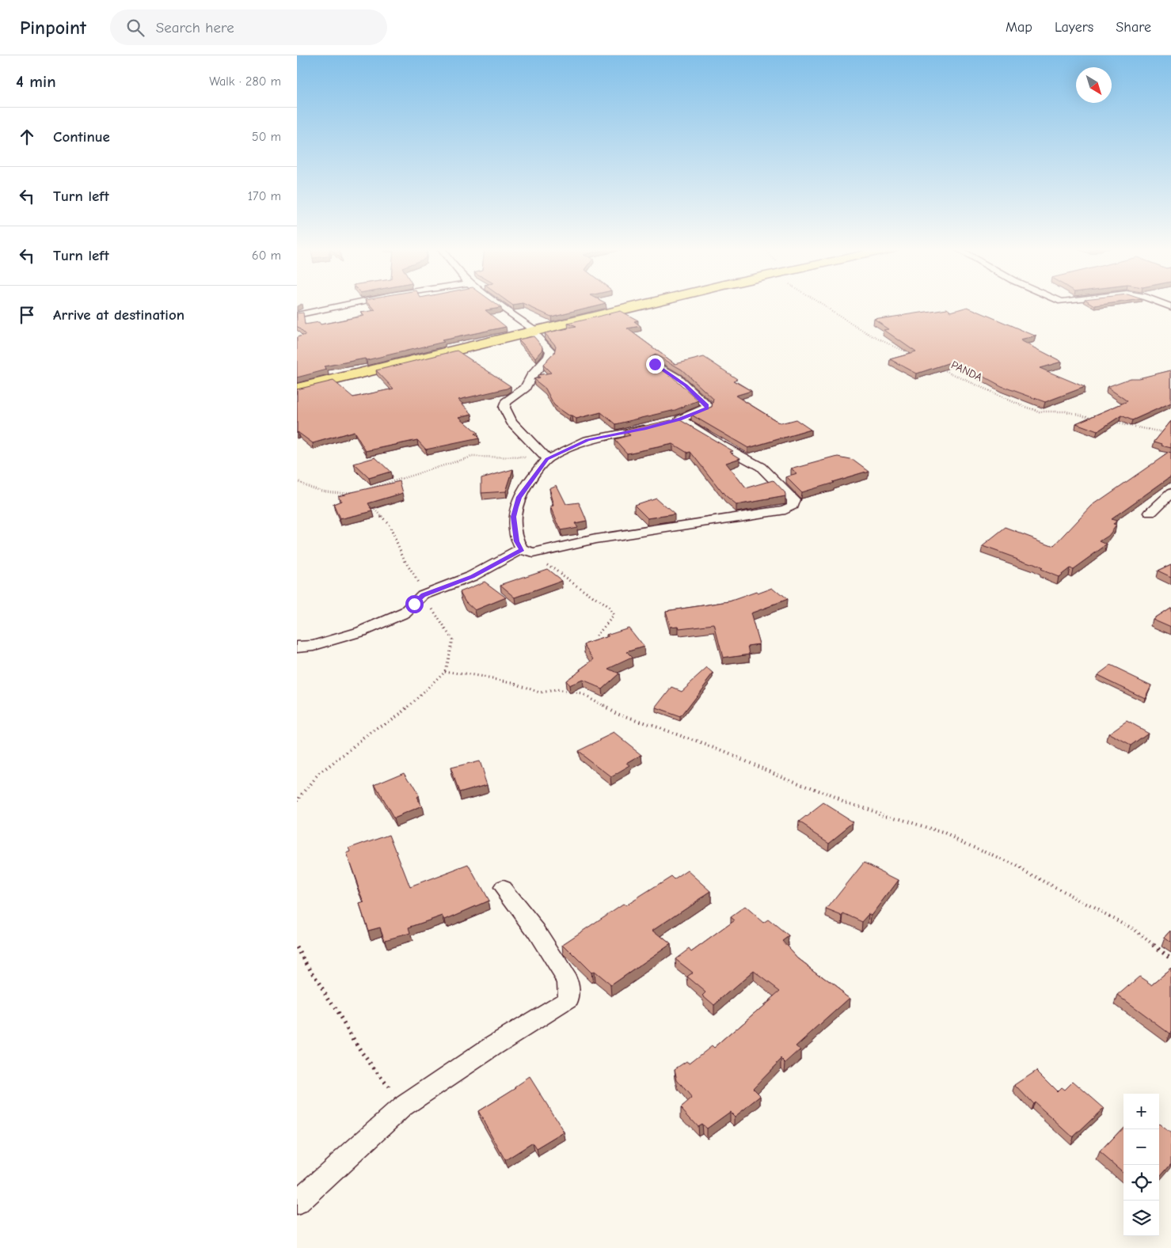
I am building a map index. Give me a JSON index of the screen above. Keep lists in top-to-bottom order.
{
  "streets": {
    "path": ["PANDA"]
  },
  "north": "bottom right",
  "page": {
    "header": "Pinpoint",
    "search": "Search here",
    "nav": ["Map", "Layers", "Share"],
    "heading": ["4 min", "Walk · 280 m"],
    "list": [
      ["Continue", "50 m"],
      ["Turn left", "170 m"],
      ["Turn left", "60 m"],
      "Arrive at destination"
    ],
    "map_buttons": ["+", "−"]
  }
}
